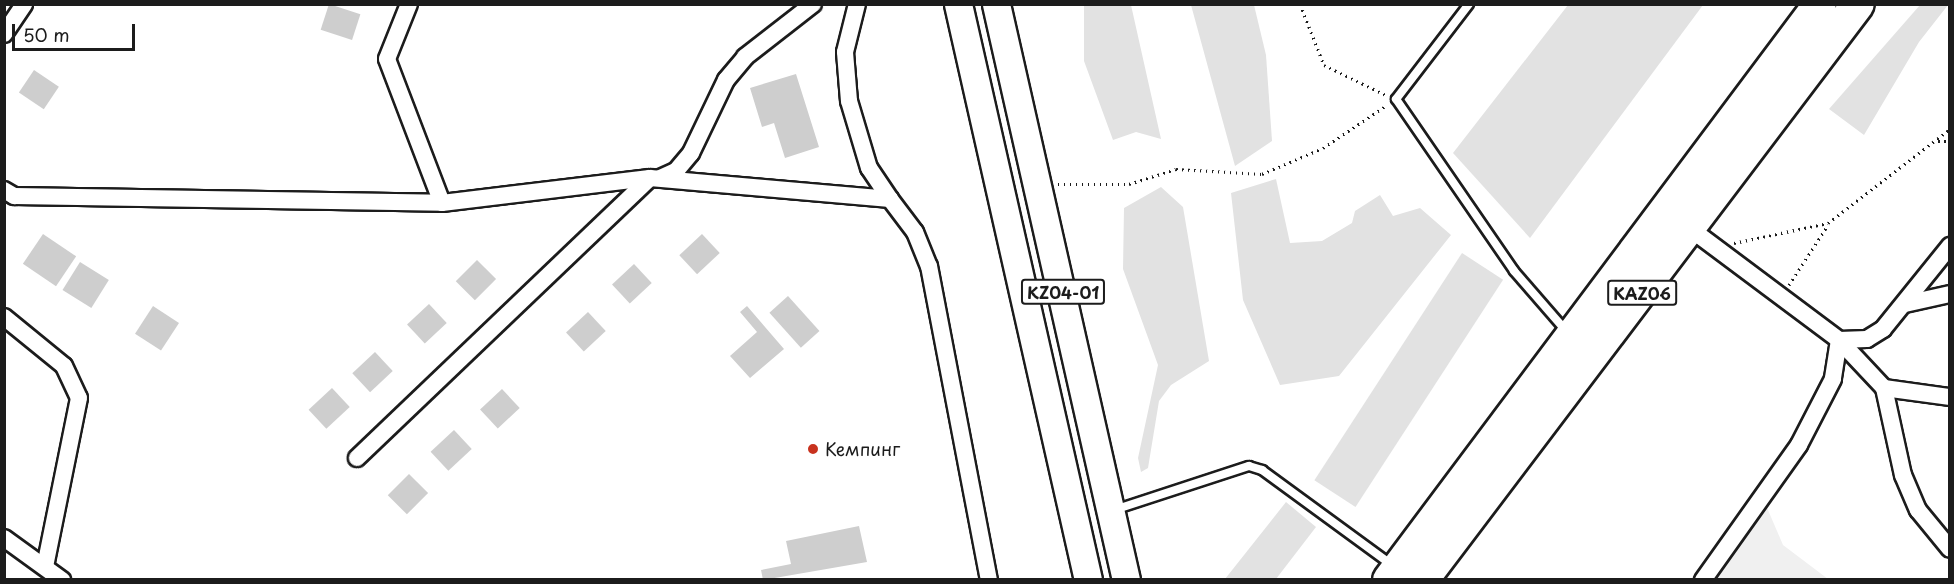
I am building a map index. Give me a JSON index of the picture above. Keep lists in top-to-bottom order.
{
  "streets": {
    "highway": ["KАZ06"],
    "main road": ["KZ04-01"]
  },
  "places": ["Кемпинг"],
  "scale_bar": "50 m"
}
